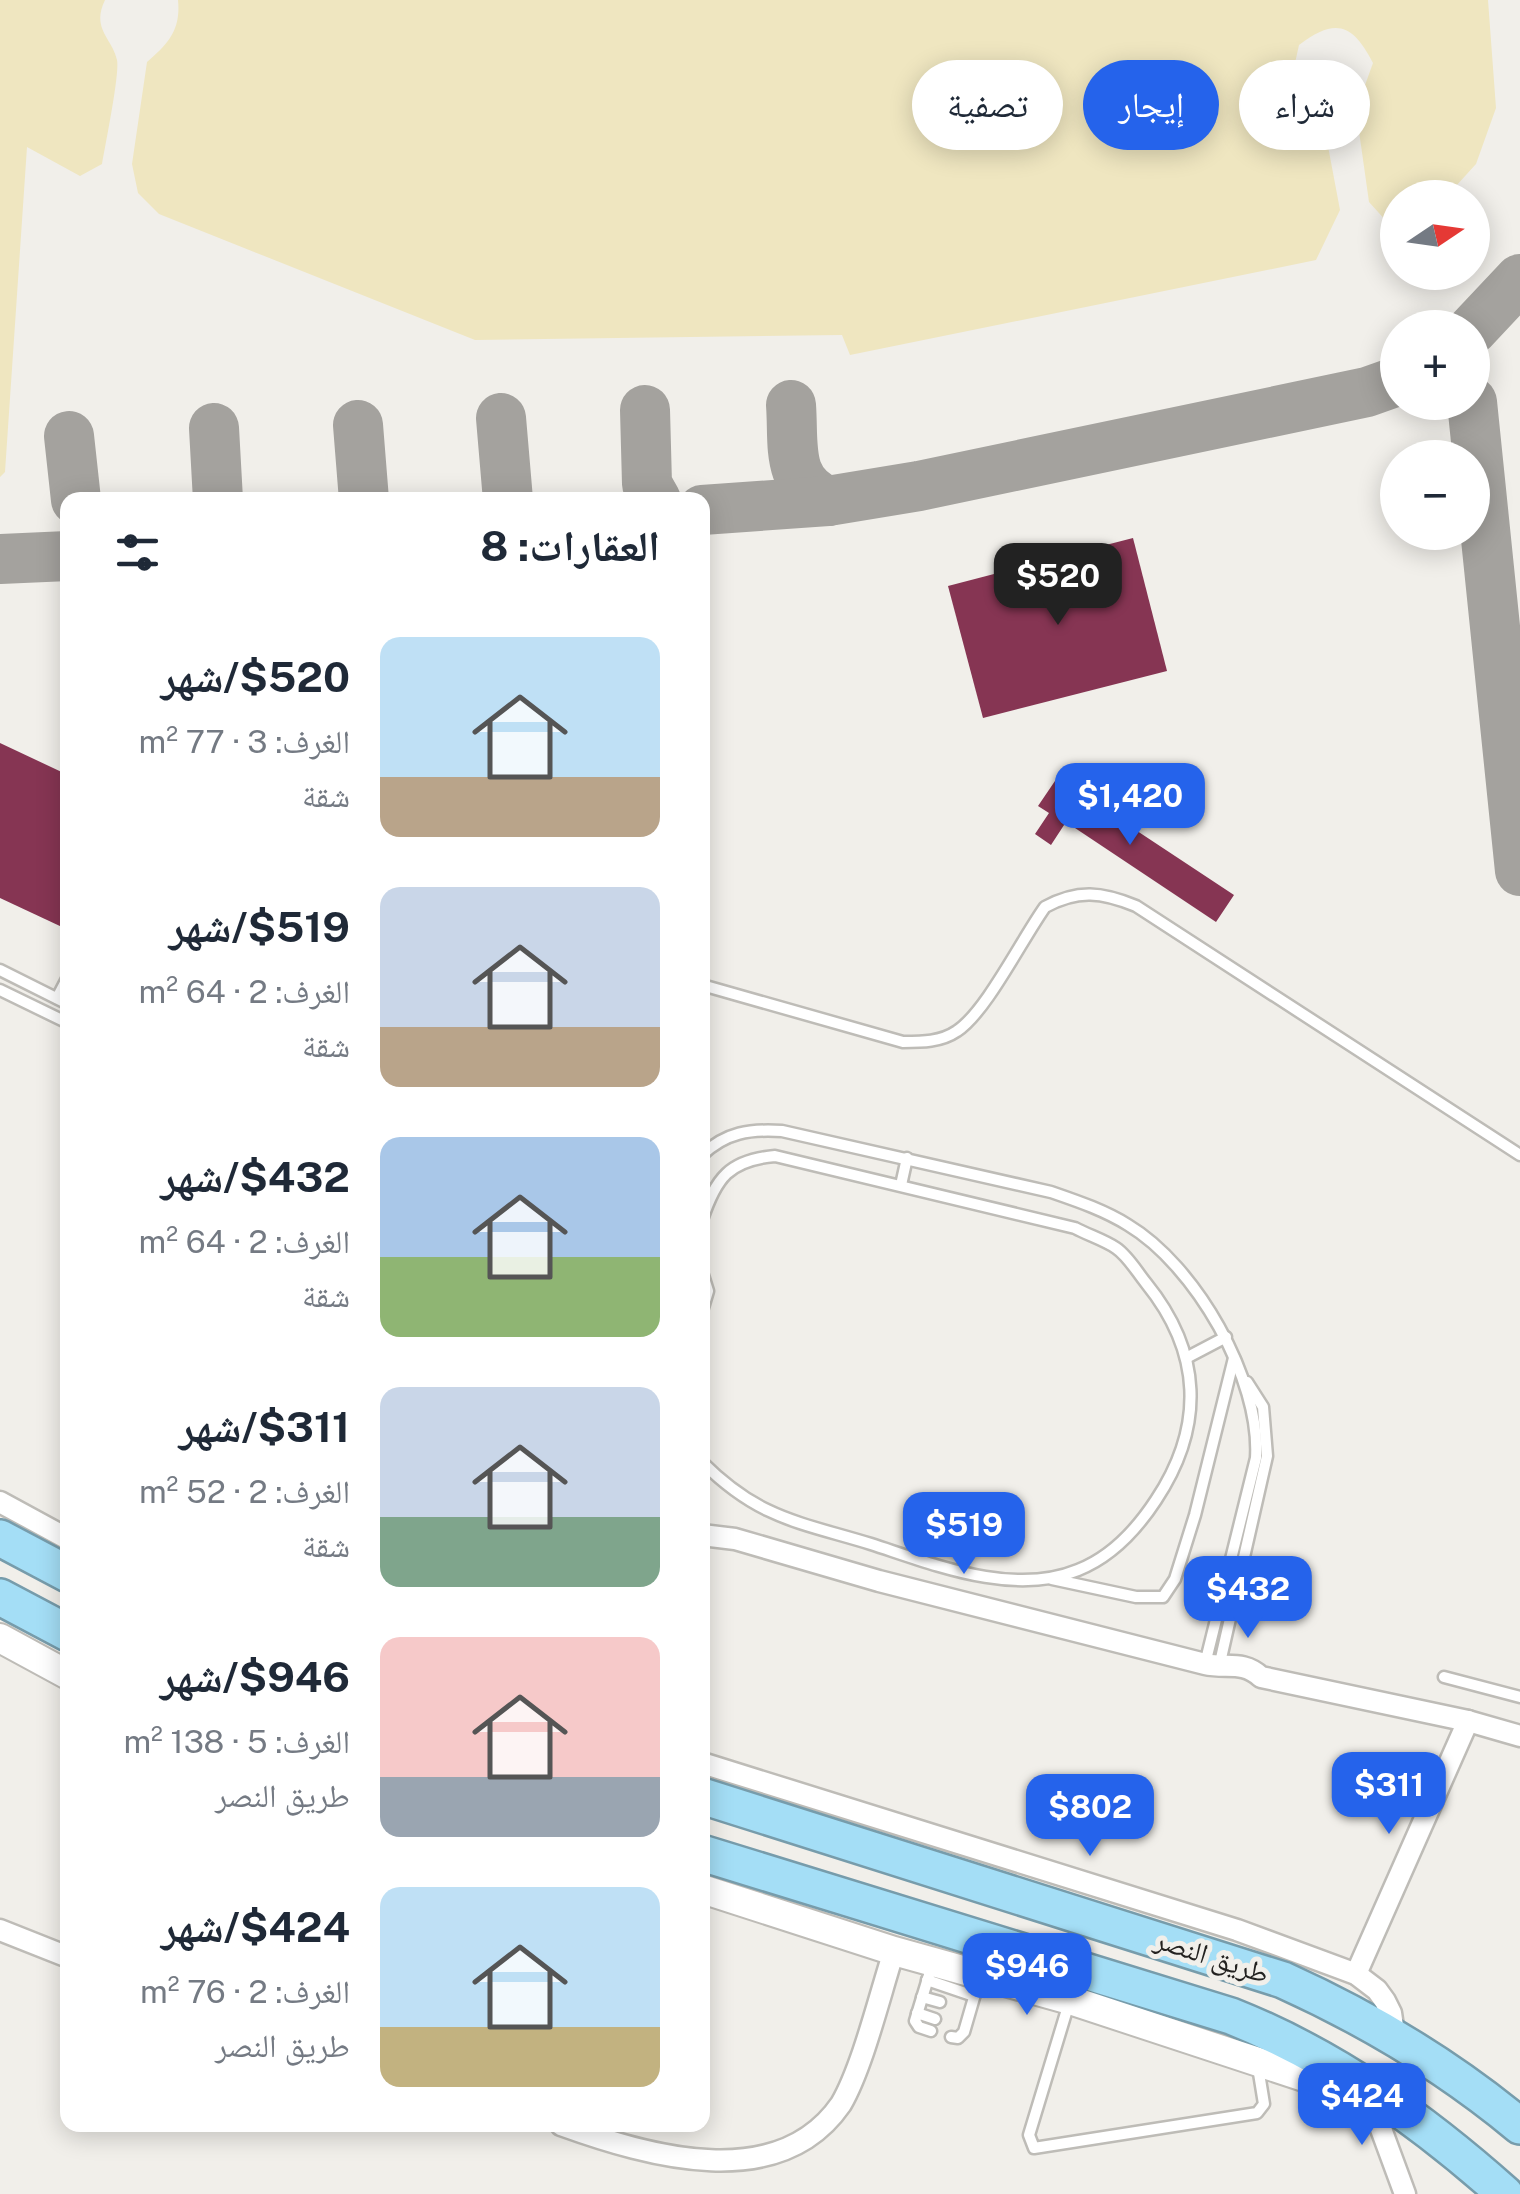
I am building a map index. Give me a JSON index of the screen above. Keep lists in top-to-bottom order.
{
  "streets": {
    "highway": ["طريق النصر"]
  },
  "north": "right",
  "page": {
    "chip": ["شراء", "إيجار", "تصفية"],
    "map_buttons": ["+", "−"],
    "heading": "العقارات: 8",
    "price": [
      "$520",
      "$1,420",
      "$519",
      "$432",
      "$311",
      "$802",
      "$946",
      "$424"
    ],
    "list": [
      {
        "name": "$520/شهر",
        "note": "الغرف: 3 · 77 m² · شقة"
      },
      {
        "name": "$519/شهر",
        "note": "الغرف: 2 · 64 m² · شقة"
      },
      {
        "name": "$432/شهر",
        "note": "الغرف: 2 · 64 m² · شقة"
      },
      {
        "name": "$311/شهر",
        "note": "الغرف: 2 · 52 m² · شقة"
      },
      {
        "name": "$946/شهر",
        "note": "الغرف: 5 · 138 m² · طريق النصر"
      },
      {
        "name": "$424/شهر",
        "note": "الغرف: 2 · 76 m² · طريق النصر"
      }
    ]
  }
}
